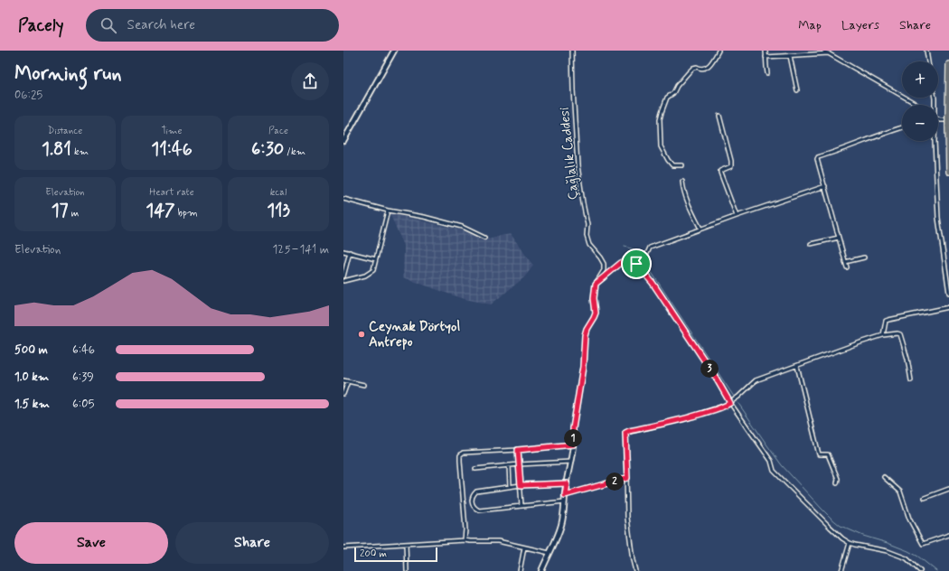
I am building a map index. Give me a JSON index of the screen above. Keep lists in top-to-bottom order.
{
  "streets": {
    "street": ["Çağlalık Caddesi"]
  },
  "places": ["Ceynak Dörtyol Antrepo"],
  "scale_bar": "200 m",
  "page": {
    "header": "Pacely",
    "search": "Search here",
    "nav": ["Map", "Layers", "Share"],
    "heading": ["Morning run", "06:25"],
    "map_buttons": ["+", "−"],
    "stats": [
      ["Distance", "1.81 km"],
      ["Time", "11:46"],
      ["Pace", "6:30 /km"],
      ["Elevation", "17 m"],
      ["Heart rate", "147 bpm"],
      ["kcal", "113"]
    ],
    "chart": ["Elevation", "125–141 m"],
    "list": [
      {
        "name": "500 m",
        "note": "6:46"
      },
      {
        "name": "1.0 km",
        "note": "6:39"
      },
      {
        "name": "1.5 km",
        "note": "6:05"
      }
    ],
    "pins": ["3", "1", "2"],
    "buttons": ["Save", "Share"],
    "scale": "200 m"
  }
}
